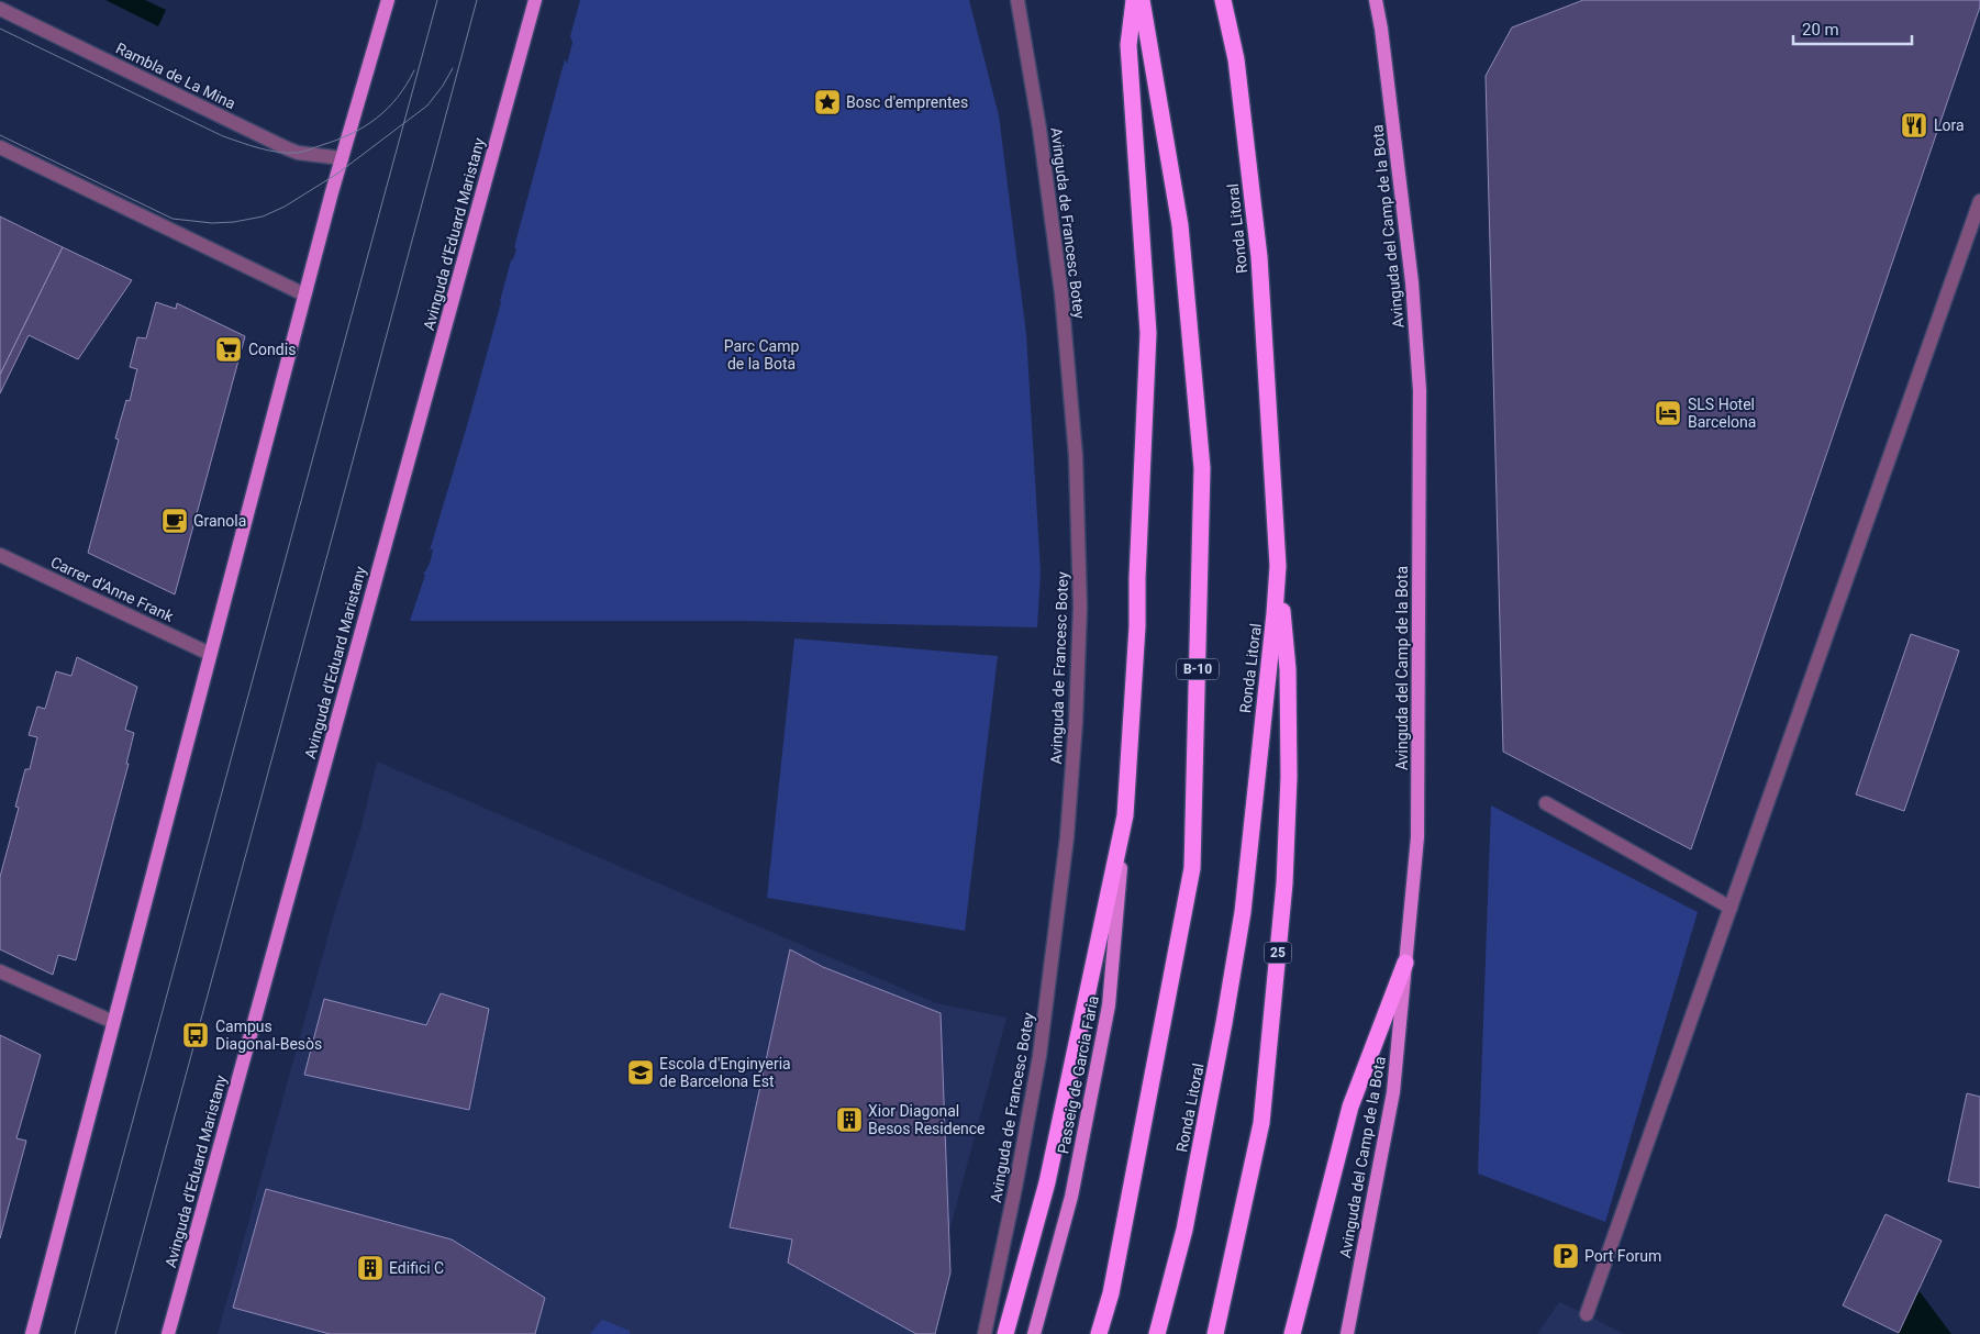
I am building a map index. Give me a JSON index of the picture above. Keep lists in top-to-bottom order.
{
  "streets": {
    "highway": ["Ronda Litoral", "B-10", "25"],
    "main road": ["Avinguda del Camp de la Bota", "Avinguda d'Eduard Maristany", "Passeig de Garcia Fària"],
    "street": ["Rambla de La Mina", "Avinguda de Francesc Botey", "Carrer d'Anne Frank"]
  },
  "crossings": [
    ["Ronda Litoral", "25"]
  ],
  "parks": ["Parc Camp de la Bota"],
  "places": {
    "place": ["Bosc d'emprentes"],
    "restaurant": ["Lora"],
    "supermarket": ["Condis"],
    "hotel": ["SLS Hotel Barcelona"],
    "cafe": ["Granola"],
    "bus stop": ["Campus Diagonal-Besòs"],
    "school or university": ["Escola d'Enginyeria de Barcelona Est"],
    "building": ["Xior Diagonal Besos Residence", "Edifici C"],
    "parking": ["Port Forum"]
  },
  "scale_bar": "20 m"
}
